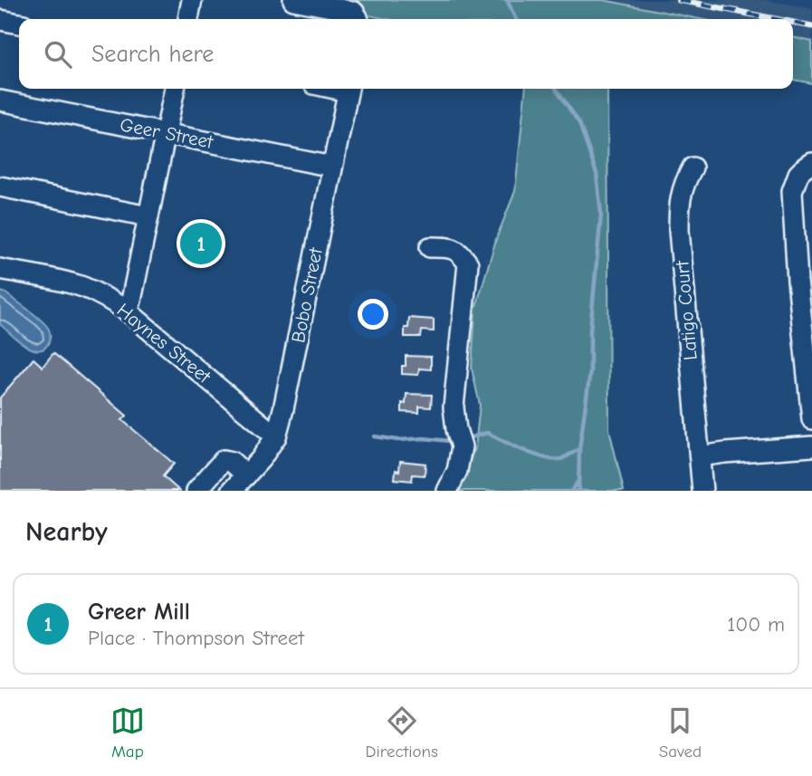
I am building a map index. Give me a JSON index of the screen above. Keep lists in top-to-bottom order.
{
  "streets": {
    "street": [
      "Geer Street",
      "Bobo Street",
      "Latigo Court",
      "Haynes Street"
    ]
  },
  "crossings": [
    ["Geer Street", "Bobo Street"],
    ["Bobo Street", "Haynes Street"]
  ],
  "page": {
    "search": "Search here",
    "pins": "1",
    "heading": "Nearby",
    "list": [
      {
        "mark": "1",
        "name": "Greer Mill",
        "note": "Place · Thompson Street",
        "value": "100 m"
      }
    ],
    "nav": ["Map", "Directions", "Saved"]
  }
}
